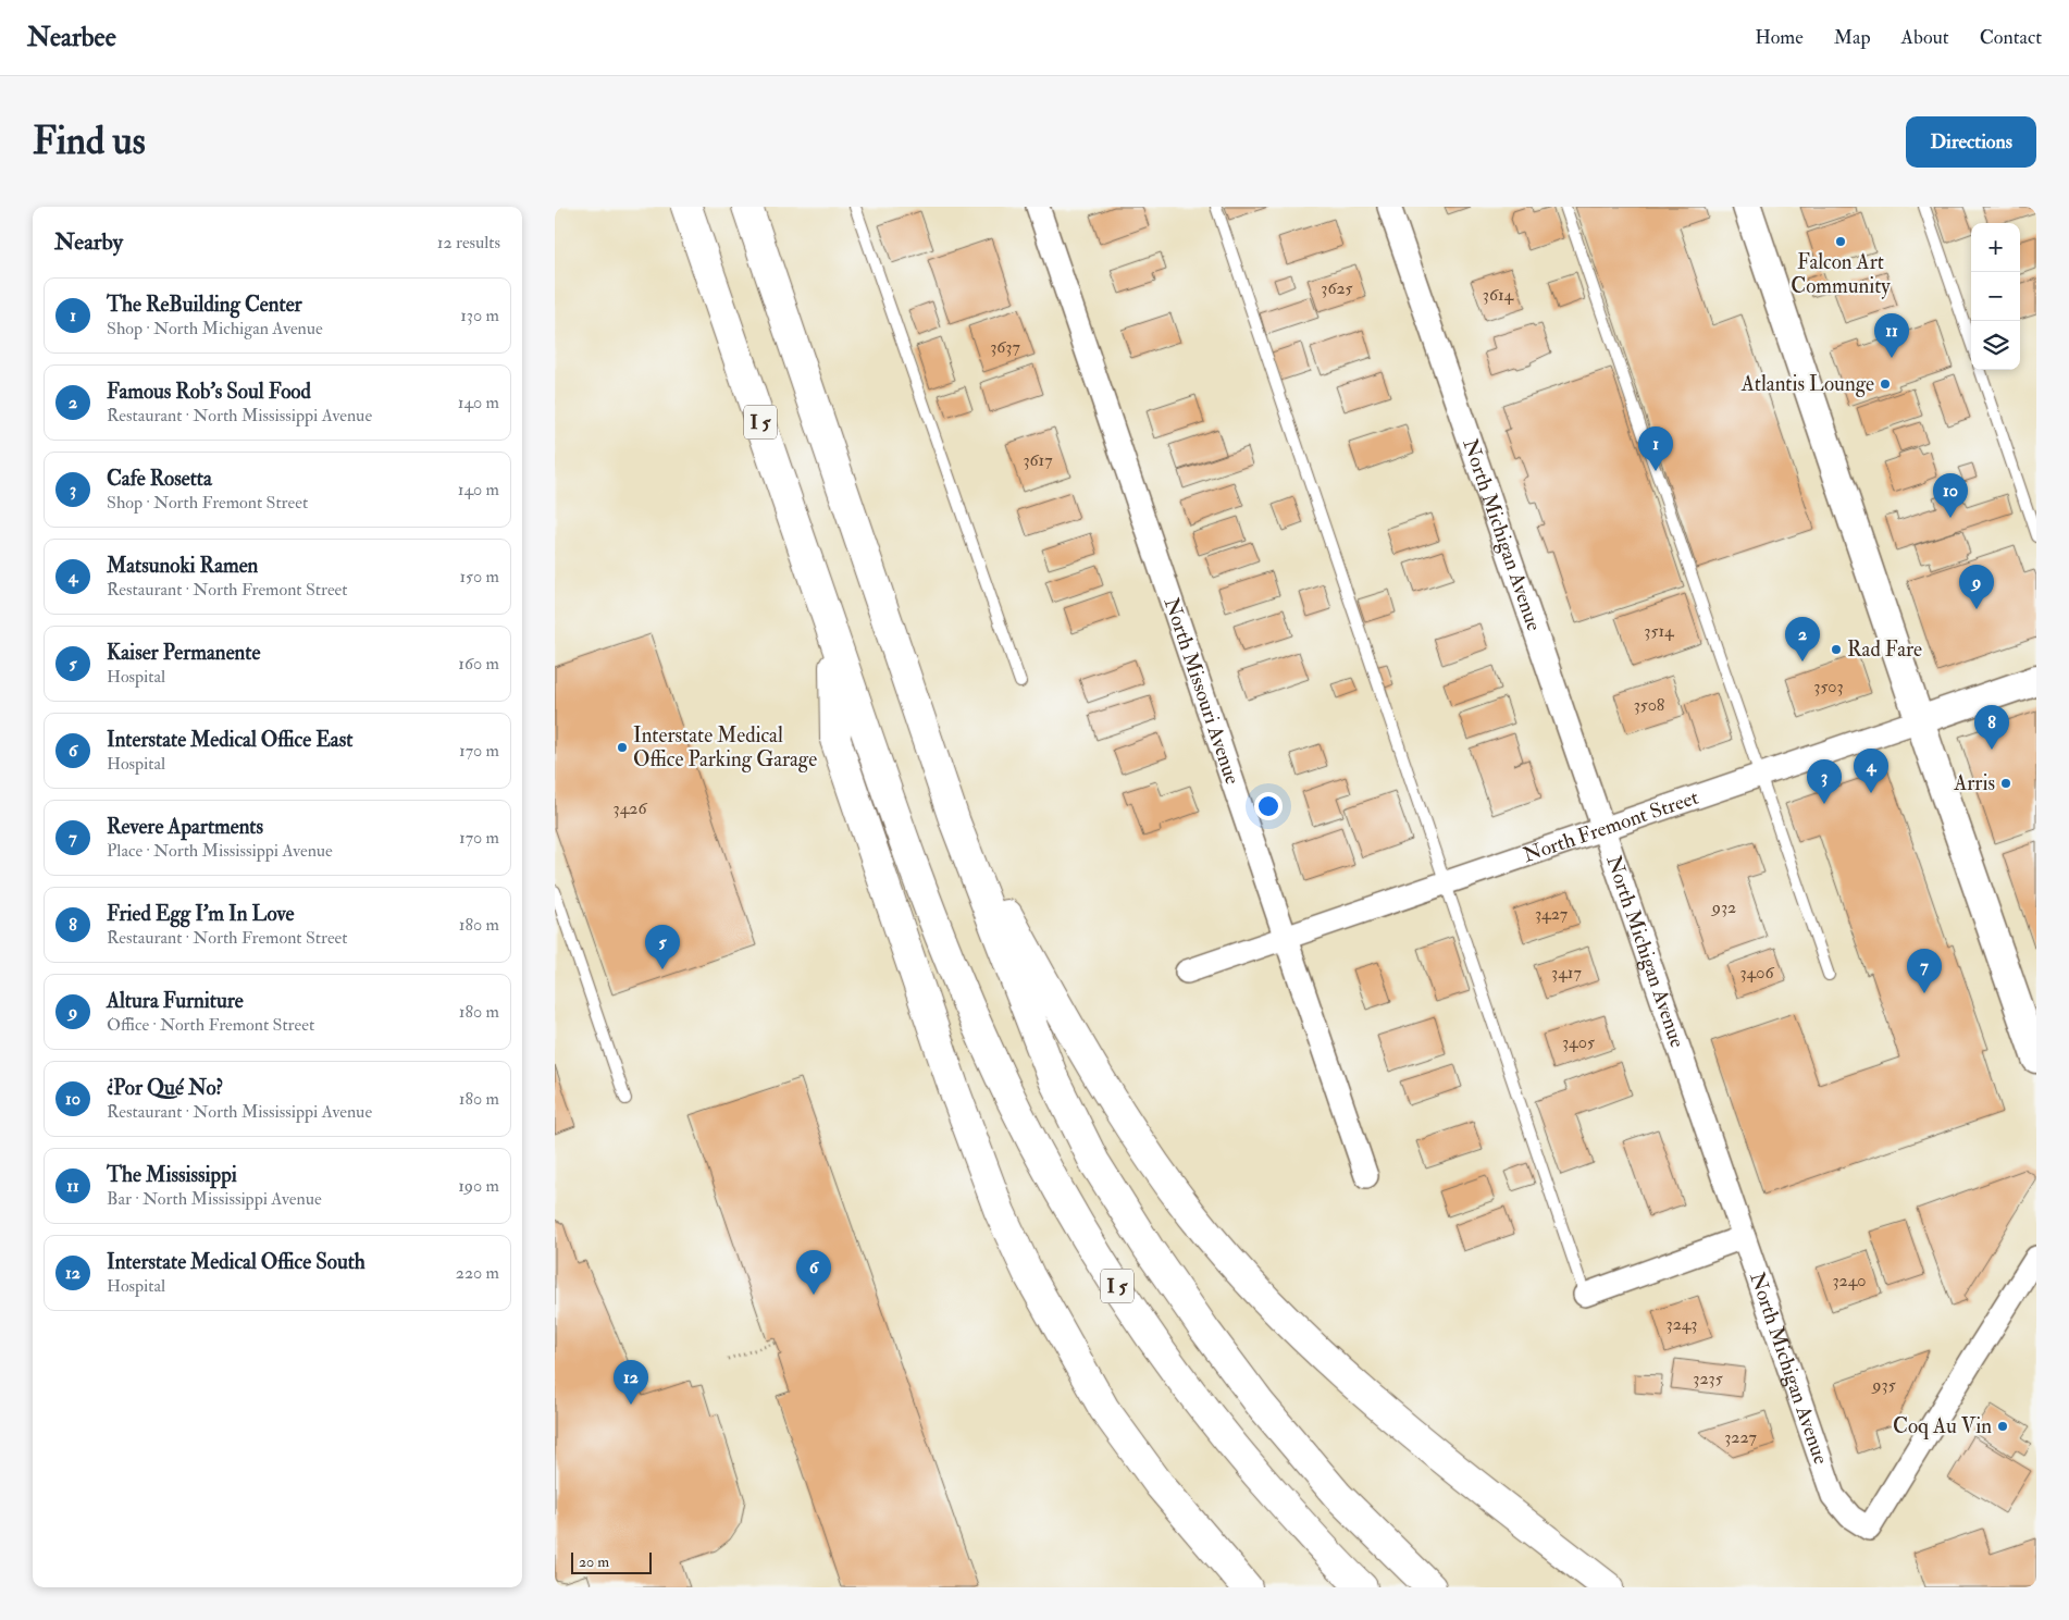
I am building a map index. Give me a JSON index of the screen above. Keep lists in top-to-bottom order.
{
  "streets": {
    "highway": ["I 5"],
    "street": ["North Michigan Avenue", "North Missouri Avenue", "North Fremont Street"]
  },
  "crossings": [
    ["North Michigan Avenue", "North Fremont Street"],
    ["North Missouri Avenue", "North Fremont Street"]
  ],
  "places": [
    "Falcon Art Community",
    "Atlantis Lounge",
    "Rad Fare",
    "Interstate Medical Office Parking Garage",
    "Arris",
    "Coq Au Vin"
  ],
  "house_numbers": [
    "3625",
    "3614",
    "3637",
    "3617",
    "3514",
    "3503",
    "3508",
    "3426",
    "932",
    "3427",
    "3417",
    "3406",
    "3405",
    "3240",
    "3243",
    "3235",
    "935",
    "3227"
  ],
  "scale_bar": "20 m",
  "page": {
    "header": "Nearbee",
    "nav": [
      "Home",
      "Map",
      "About",
      "Contact"
    ],
    "buttons": "Directions",
    "title": "Find us",
    "heading": ["Nearby", "12 results"],
    "map_buttons": ["+", "−"],
    "list": [
      {
        "mark": "1",
        "name": "The ReBuilding Center",
        "note": "Shop · North Michigan Avenue",
        "value": "130 m"
      },
      {
        "mark": "2",
        "name": "Famous Rob's Soul Food",
        "note": "Restaurant · North Mississippi Avenue",
        "value": "140 m"
      },
      {
        "mark": "3",
        "name": "Cafe Rosetta",
        "note": "Shop · North Fremont Street",
        "value": "140 m"
      },
      {
        "mark": "4",
        "name": "Matsunoki Ramen",
        "note": "Restaurant · North Fremont Street",
        "value": "150 m"
      },
      {
        "mark": "5",
        "name": "Kaiser Permanente",
        "note": "Hospital",
        "value": "160 m"
      },
      {
        "mark": "6",
        "name": "Interstate Medical Office East",
        "note": "Hospital",
        "value": "170 m"
      },
      {
        "mark": "7",
        "name": "Revere Apartments",
        "note": "Place · North Mississippi Avenue",
        "value": "170 m"
      },
      {
        "mark": "8",
        "name": "Fried Egg I'm In Love",
        "note": "Restaurant · North Fremont Street",
        "value": "180 m"
      },
      {
        "mark": "9",
        "name": "Altura Furniture",
        "note": "Office · North Fremont Street",
        "value": "180 m"
      },
      {
        "mark": "10",
        "name": "¿Por Qué No?",
        "note": "Restaurant · North Mississippi Avenue",
        "value": "180 m"
      },
      {
        "mark": "11",
        "name": "The Mississippi",
        "note": "Bar · North Mississippi Avenue",
        "value": "190 m"
      },
      {
        "mark": "12",
        "name": "Interstate Medical Office South",
        "note": "Hospital",
        "value": "220 m"
      }
    ],
    "pins": [
      "11",
      "1",
      "10",
      "9",
      "2",
      "8",
      "4",
      "3",
      "5",
      "7",
      "6",
      "12"
    ],
    "scale": "20 m"
  }
}
